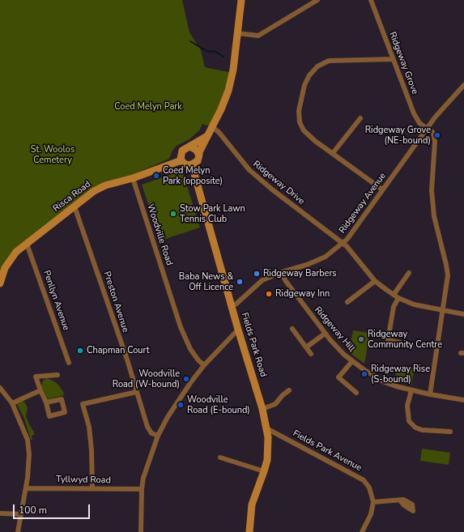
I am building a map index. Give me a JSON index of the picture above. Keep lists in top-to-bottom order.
{
  "streets": {
    "main road": ["Risca Road", "Fields Park Road"],
    "street": [
      "Ridgeway Grove",
      "Ridgeway Drive",
      "Ridgeway Avenue",
      "Woodville Road",
      "Penllyn Avenue",
      "Preston Avenue",
      "Ridgeway Hill",
      "Fields Park Avenue",
      "Tyllwyd Road"
    ]
  },
  "crossings": [
    ["Ridgeway Grove", "Ridgeway Drive"],
    ["Ridgeway Grove", "Ridgeway Avenue"],
    ["Ridgeway Grove", "Ridgeway Hill"],
    ["Ridgeway Drive", "Ridgeway Avenue"],
    ["Risca Road", "Woodville Road"],
    ["Risca Road", "Penllyn Avenue"],
    ["Risca Road", "Preston Avenue"],
    ["Risca Road", "Fields Park Road"],
    ["Ridgeway Avenue", "Ridgeway Hill"],
    ["Ridgeway Avenue", "Fields Park Road"],
    ["Fields Park Road", "Fields Park Avenue"]
  ],
  "parks": ["Coed Melyn Park", "St. Woolos Cemetery"],
  "places": [
    "Ridgeway Grove (NE-bound)",
    "Coed Melyn Park (opposite)",
    "Stow Park Lawn Tennis Club",
    "Ridgeway Barbers",
    "Baba News & Off Licence",
    "Ridgeway Inn",
    "Ridgeway Community Centre",
    "Chapman Court",
    "Ridgeway Rise (S-bound)",
    "Woodville Road (W-bound)",
    "Woodville Road (E-bound)"
  ],
  "scale_bar": "100 m"
}
